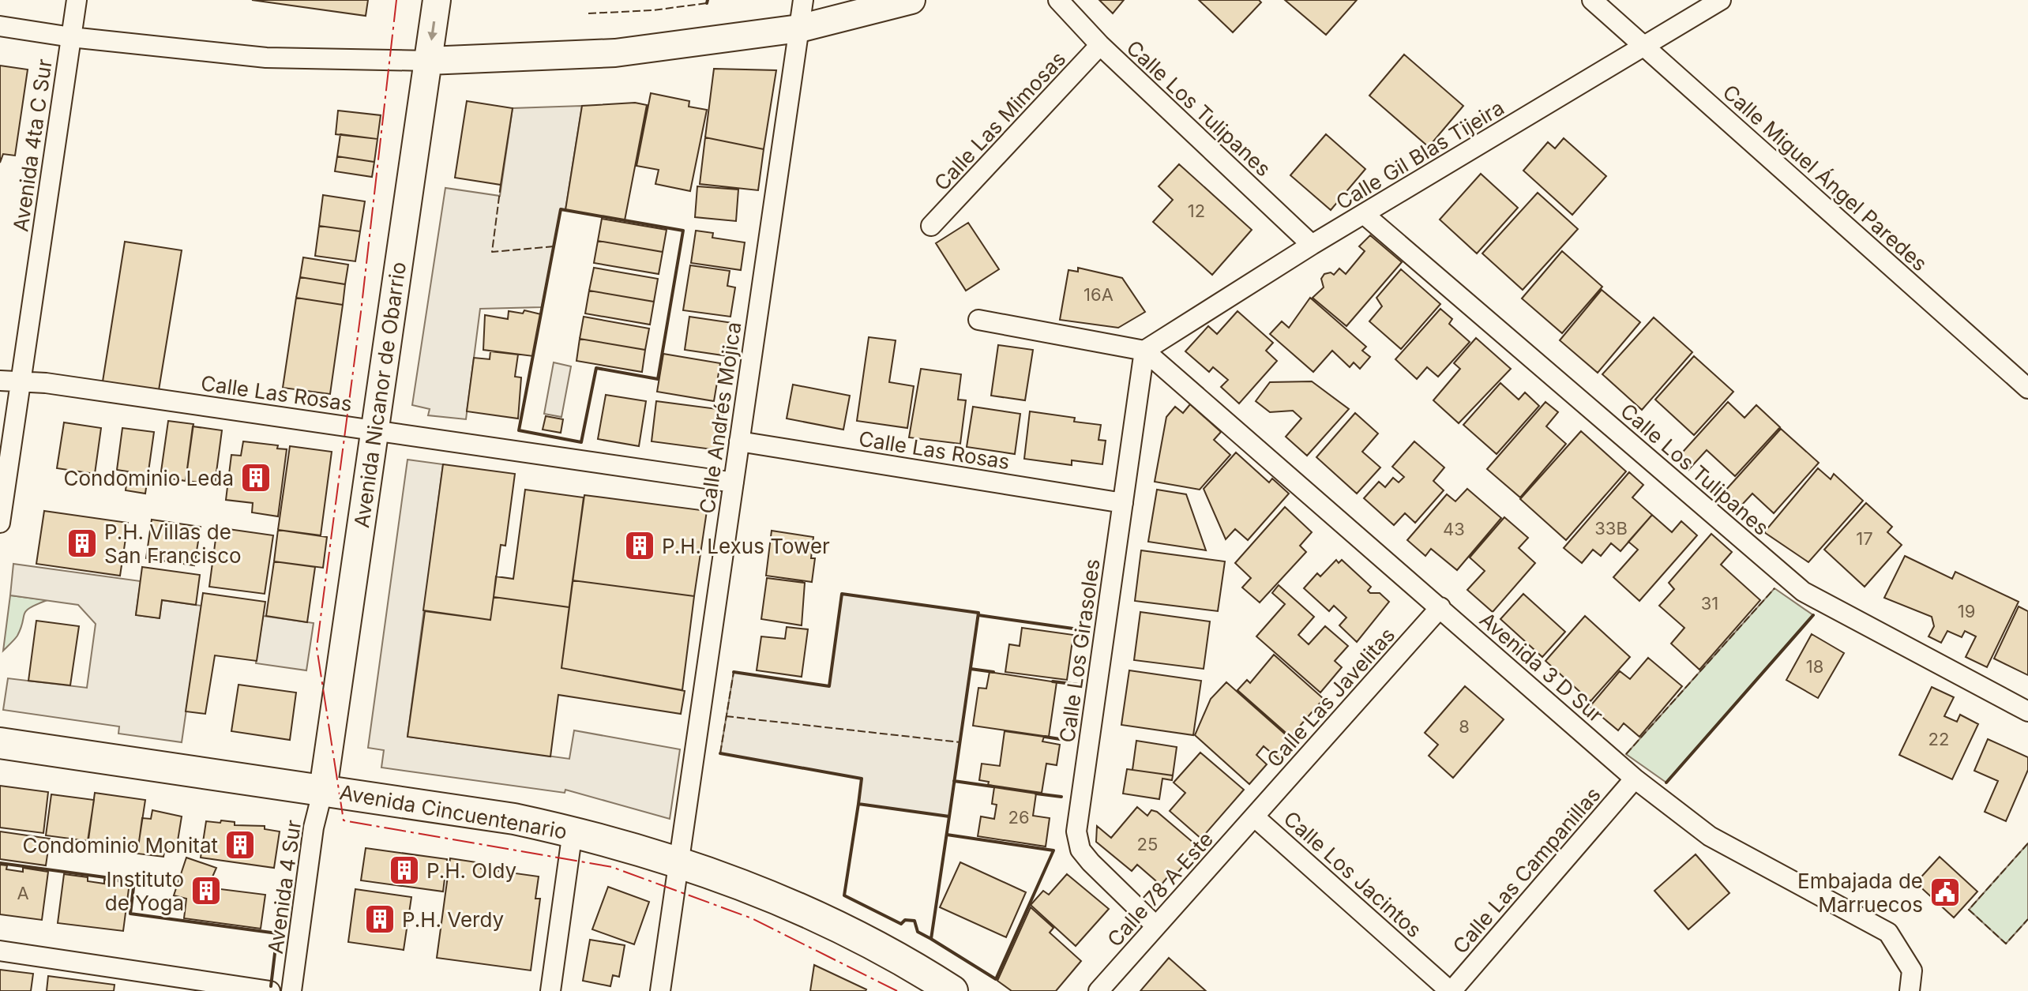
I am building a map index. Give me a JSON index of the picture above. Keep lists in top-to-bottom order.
{
  "streets": {
    "main road": ["Avenida Nicanor de Obarrio", "Avenida Cincuentenario"],
    "street": [
      "Calle Los Tulipanes",
      "Calle Las Mimosas",
      "Avenida 4ta C Sur",
      "Calle Gil Blas Tijeira",
      "Calle Miguel Ángel Paredes",
      "Calle Las Rosas",
      "Calle Andrés Mojica",
      "Calle Los Girasoles",
      "Avenida 3 D Sur",
      "Calle Las Javelitas",
      "Calle Las Campanillas",
      "Calle Los Jacintos",
      "Avenida 4 Sur",
      "Calle 78 A Este"
    ]
  },
  "crossings": [
    ["Calle Los Tulipanes", "Calle Las Mimosas"],
    ["Calle Los Tulipanes", "Calle Gil Blas Tijeira"],
    ["Avenida 4ta C Sur", "Calle Las Rosas"],
    ["Calle Gil Blas Tijeira", "Calle Miguel Ángel Paredes"],
    ["Calle Gil Blas Tijeira", "Calle Los Girasoles"],
    ["Calle Gil Blas Tijeira", "Avenida 3 D Sur"],
    ["Calle Las Rosas", "Avenida Nicanor de Obarrio"],
    ["Calle Las Rosas", "Calle Andrés Mojica"],
    ["Calle Las Rosas", "Calle Los Girasoles"],
    ["Avenida Nicanor de Obarrio", "Avenida Cincuentenario"],
    ["Avenida Nicanor de Obarrio", "Avenida 4 Sur"],
    ["Calle Andrés Mojica", "Avenida Cincuentenario"],
    ["Calle Los Girasoles", "Avenida 3 D Sur"],
    ["Calle Los Girasoles", "Calle 78 A Este"],
    ["Avenida 3 D Sur", "Calle Las Javelitas"],
    ["Avenida 3 D Sur", "Calle Las Campanillas"],
    ["Calle Las Javelitas", "Calle Los Jacintos"],
    ["Calle Las Javelitas", "Calle 78 A Este"],
    ["Avenida Cincuentenario", "Avenida 4 Sur"],
    ["Calle Las Campanillas", "Calle Los Jacintos"],
    ["Calle Los Jacintos", "Calle 78 A Este"]
  ],
  "places": {
    "building": [
      "Condominio Leda",
      "P.H. Villas de San Francisco",
      "P.H. Lexus Tower",
      "Condominio Monitat",
      "P.H. Oldy",
      "Instituto de Yoga",
      "P.H. Verdy"
    ],
    "public building": ["Embajada de Marruecos"]
  },
  "house_numbers": [
    "12",
    "16A",
    "33B",
    "43",
    "17",
    "31",
    "19",
    "18",
    "8",
    "22",
    "26",
    "25",
    "A"
  ]
}
